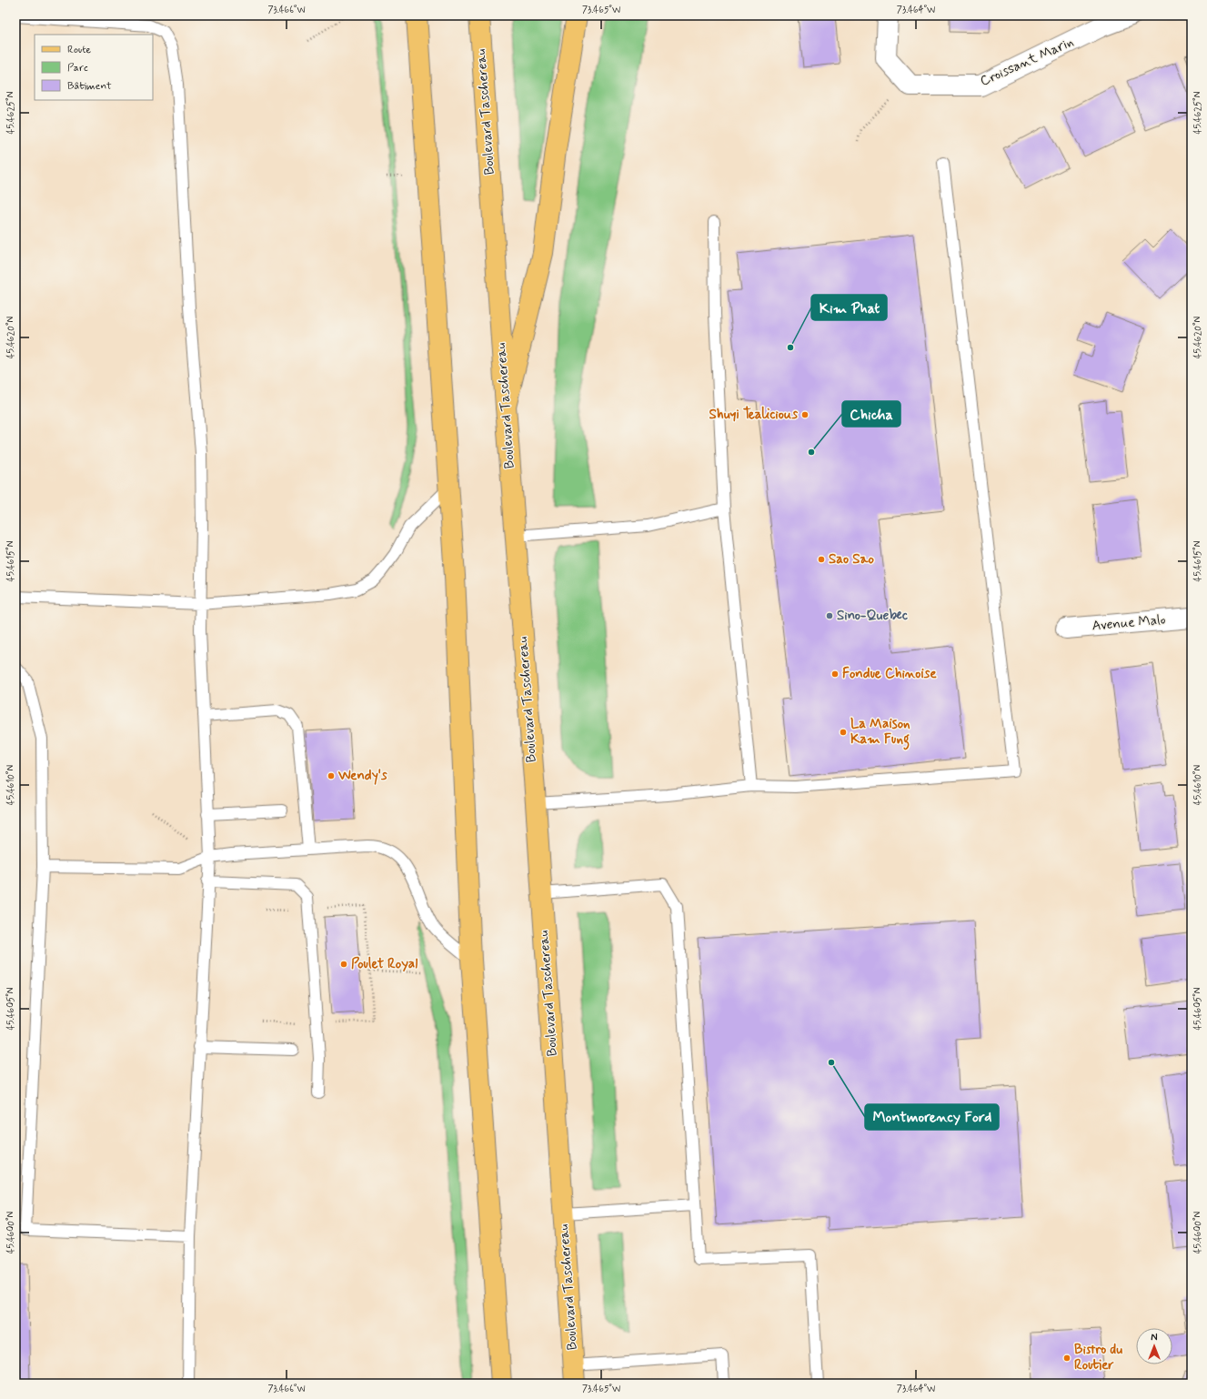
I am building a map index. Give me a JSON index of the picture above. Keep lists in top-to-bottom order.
{
  "streets": {
    "main road": ["Boulevard Taschereau"],
    "street": ["Croissant Marin", "Avenue Malo"]
  },
  "places": [
    "Kim Phat",
    "Shuyi Tealicious",
    "Chicha",
    "Sao Sao",
    "Sino-Quebec",
    "Fondue Chinoise",
    "La Maison Kam Fung",
    "Wendy's",
    "Poulet Royal",
    "Montmorency Ford",
    "Bistro du Routier"
  ],
  "legend": ["Route", "Parc", "Bâtiment"],
  "north": "top",
  "coordinates": [
    "73.466°W",
    "73.465°W",
    "73.464°W",
    "45.4625°N",
    "45.4620°N",
    "45.4615°N",
    "45.4610°N",
    "45.4605°N",
    "45.4600°N"
  ]
}
